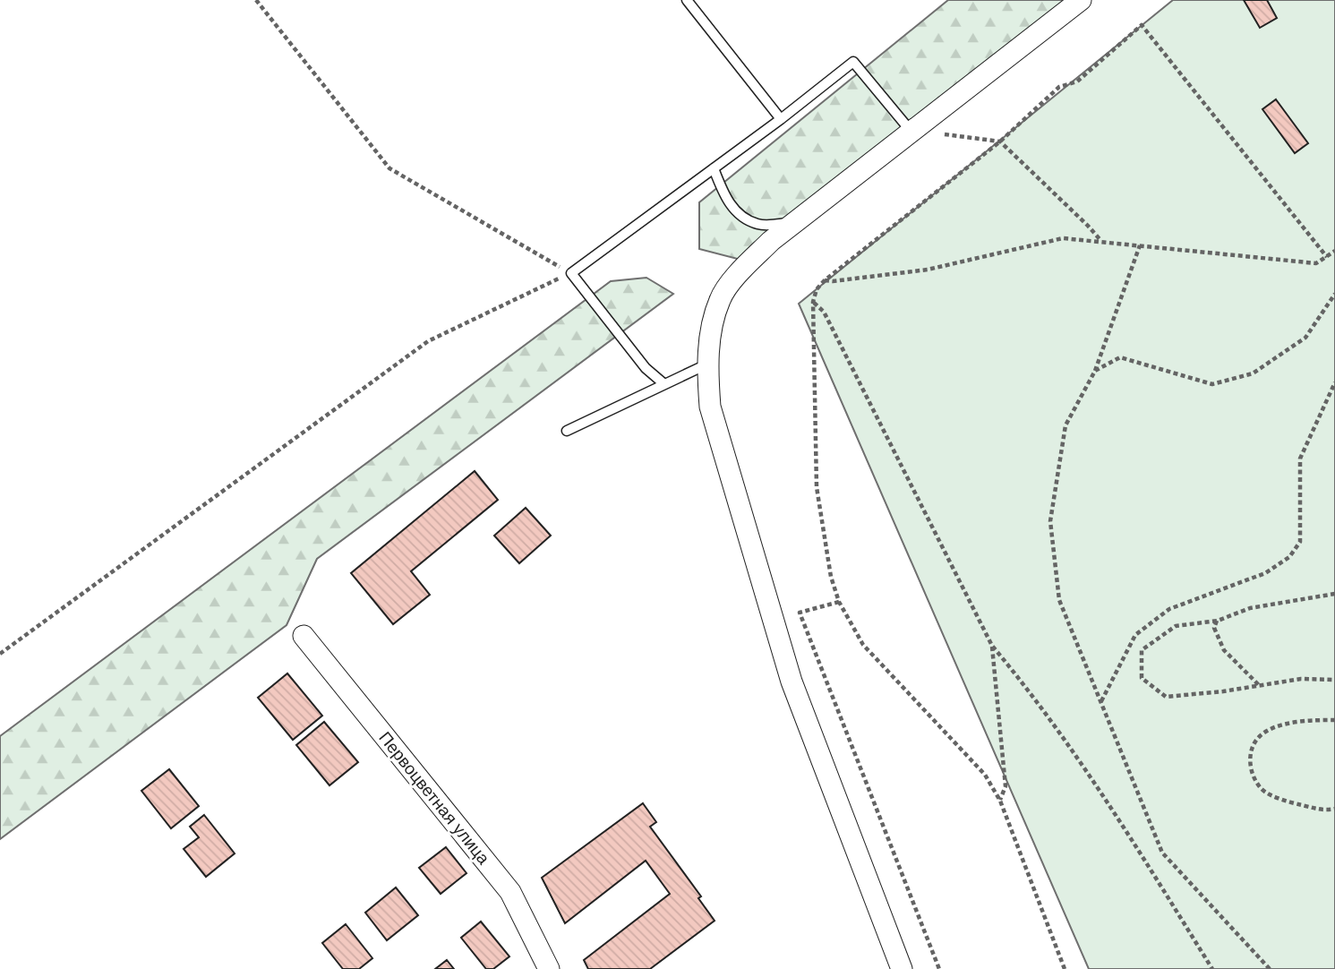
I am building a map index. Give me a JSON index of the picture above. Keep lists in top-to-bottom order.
{
  "streets": {
    "street": ["Первоцветная улица"]
  }
}
